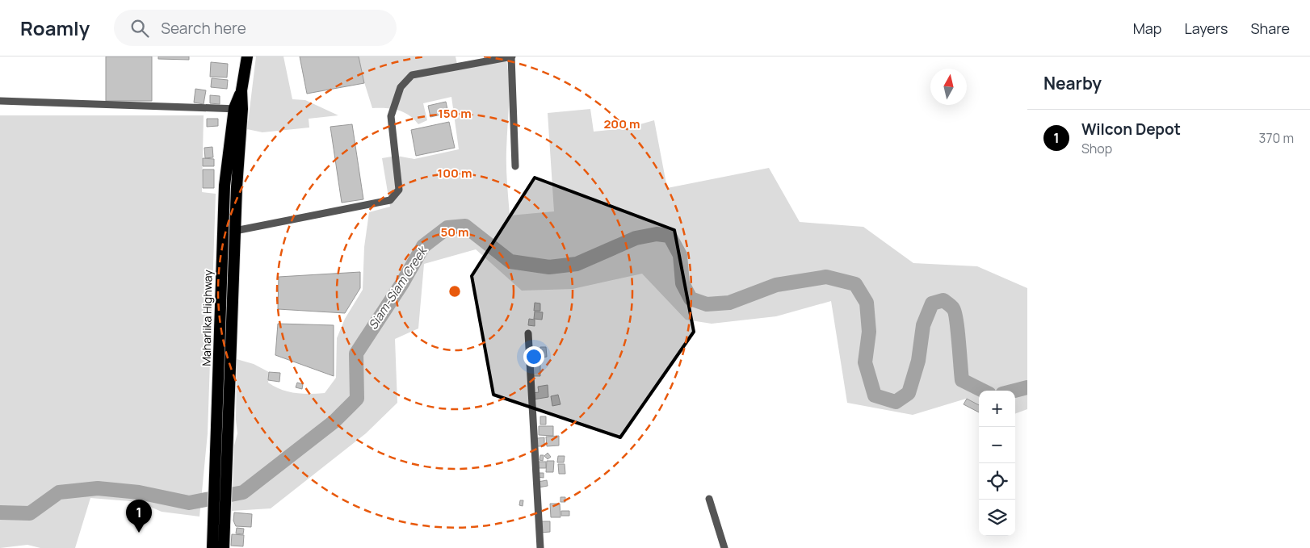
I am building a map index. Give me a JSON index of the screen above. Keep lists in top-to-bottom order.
{
  "streets": {
    "highway": ["Maharlika Highway"]
  },
  "water": ["Siam-Siam Creek"],
  "north": "top",
  "page": {
    "header": "Roamly",
    "search": "Search here",
    "nav": ["Map", "Layers", "Share"],
    "heading": "Nearby",
    "list": [
      {
        "mark": "1",
        "name": "Wilcon Depot",
        "note": "Shop",
        "value": "370 m"
      }
    ],
    "map_buttons": ["+", "−"],
    "pins": "1"
  },
  "rings": [
    "150 m",
    "200 m",
    "100 m",
    "50 m"
  ]
}
